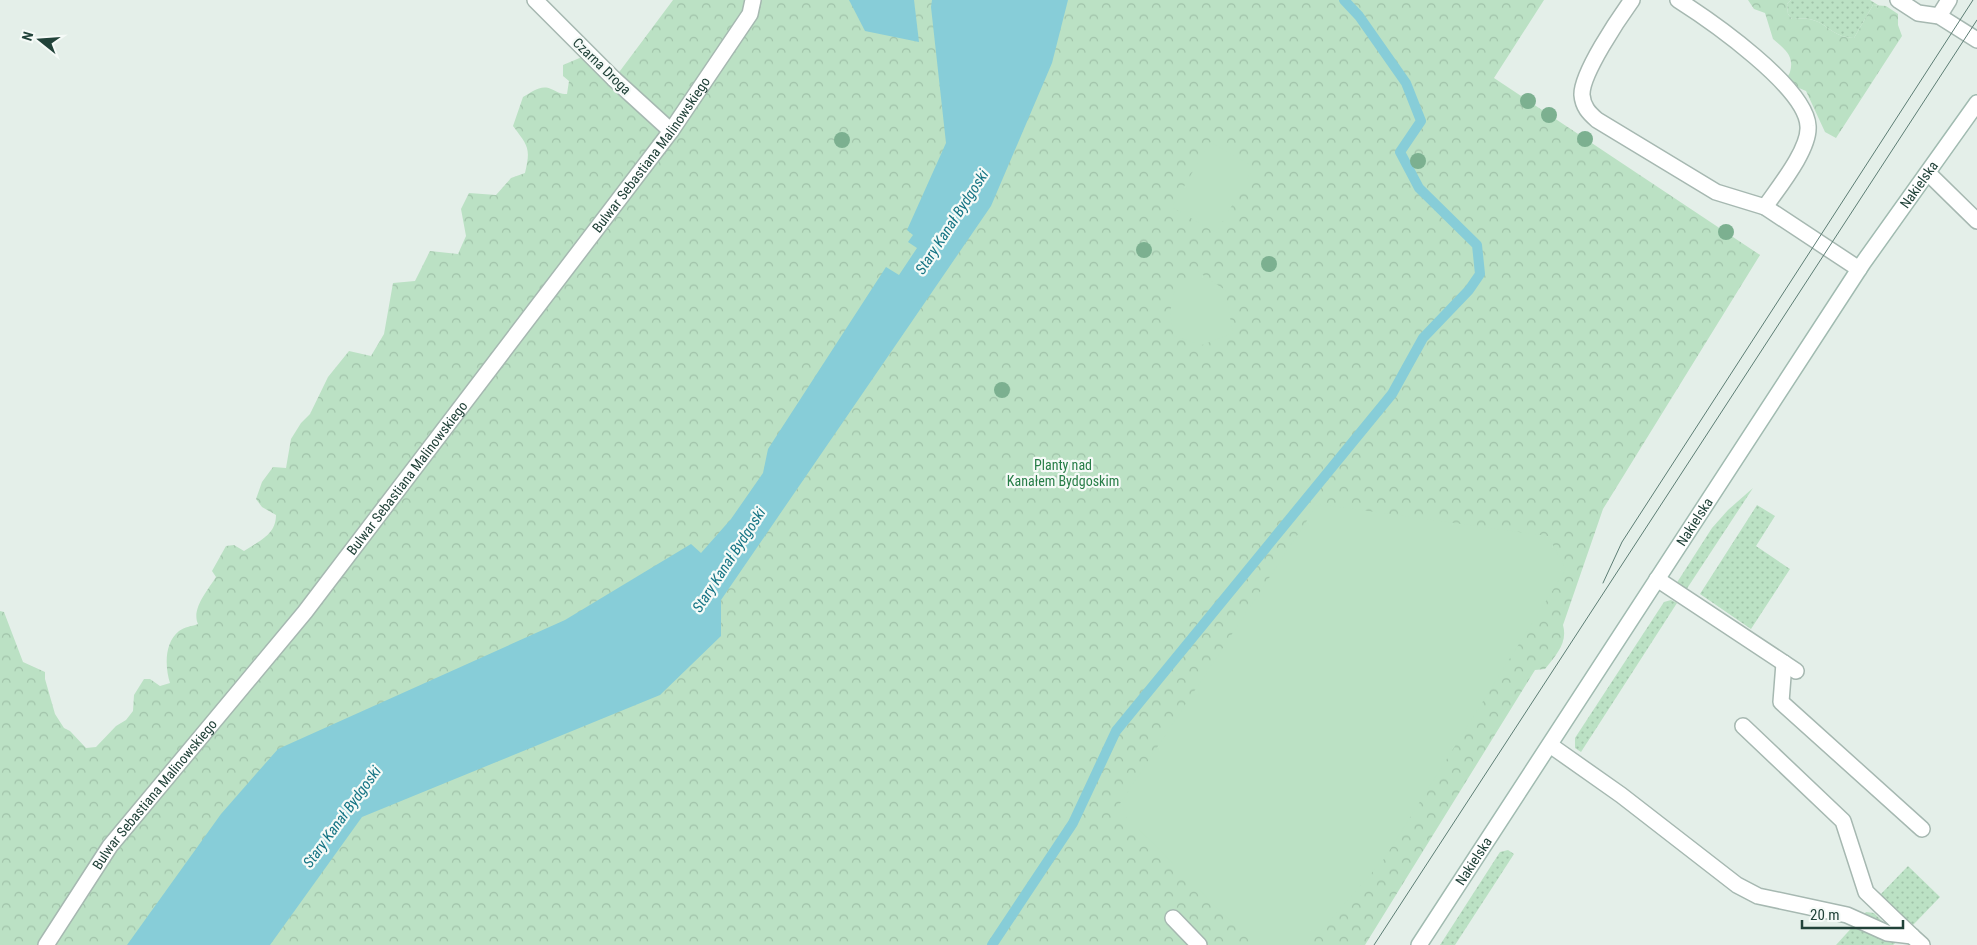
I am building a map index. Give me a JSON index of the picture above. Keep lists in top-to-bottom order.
{
  "streets": {
    "street": ["Czarna Droga", "Bulwar Sebastiana Malinowskiego", "Nakielska"]
  },
  "crossings": [
    ["Czarna Droga", "Bulwar Sebastiana Malinowskiego"]
  ],
  "water": ["Stary Kanał Bydgoski"],
  "parks": ["Planty nad Kanałem Bydgoskim"],
  "scale_bar": "20 m",
  "north": "left"
}
